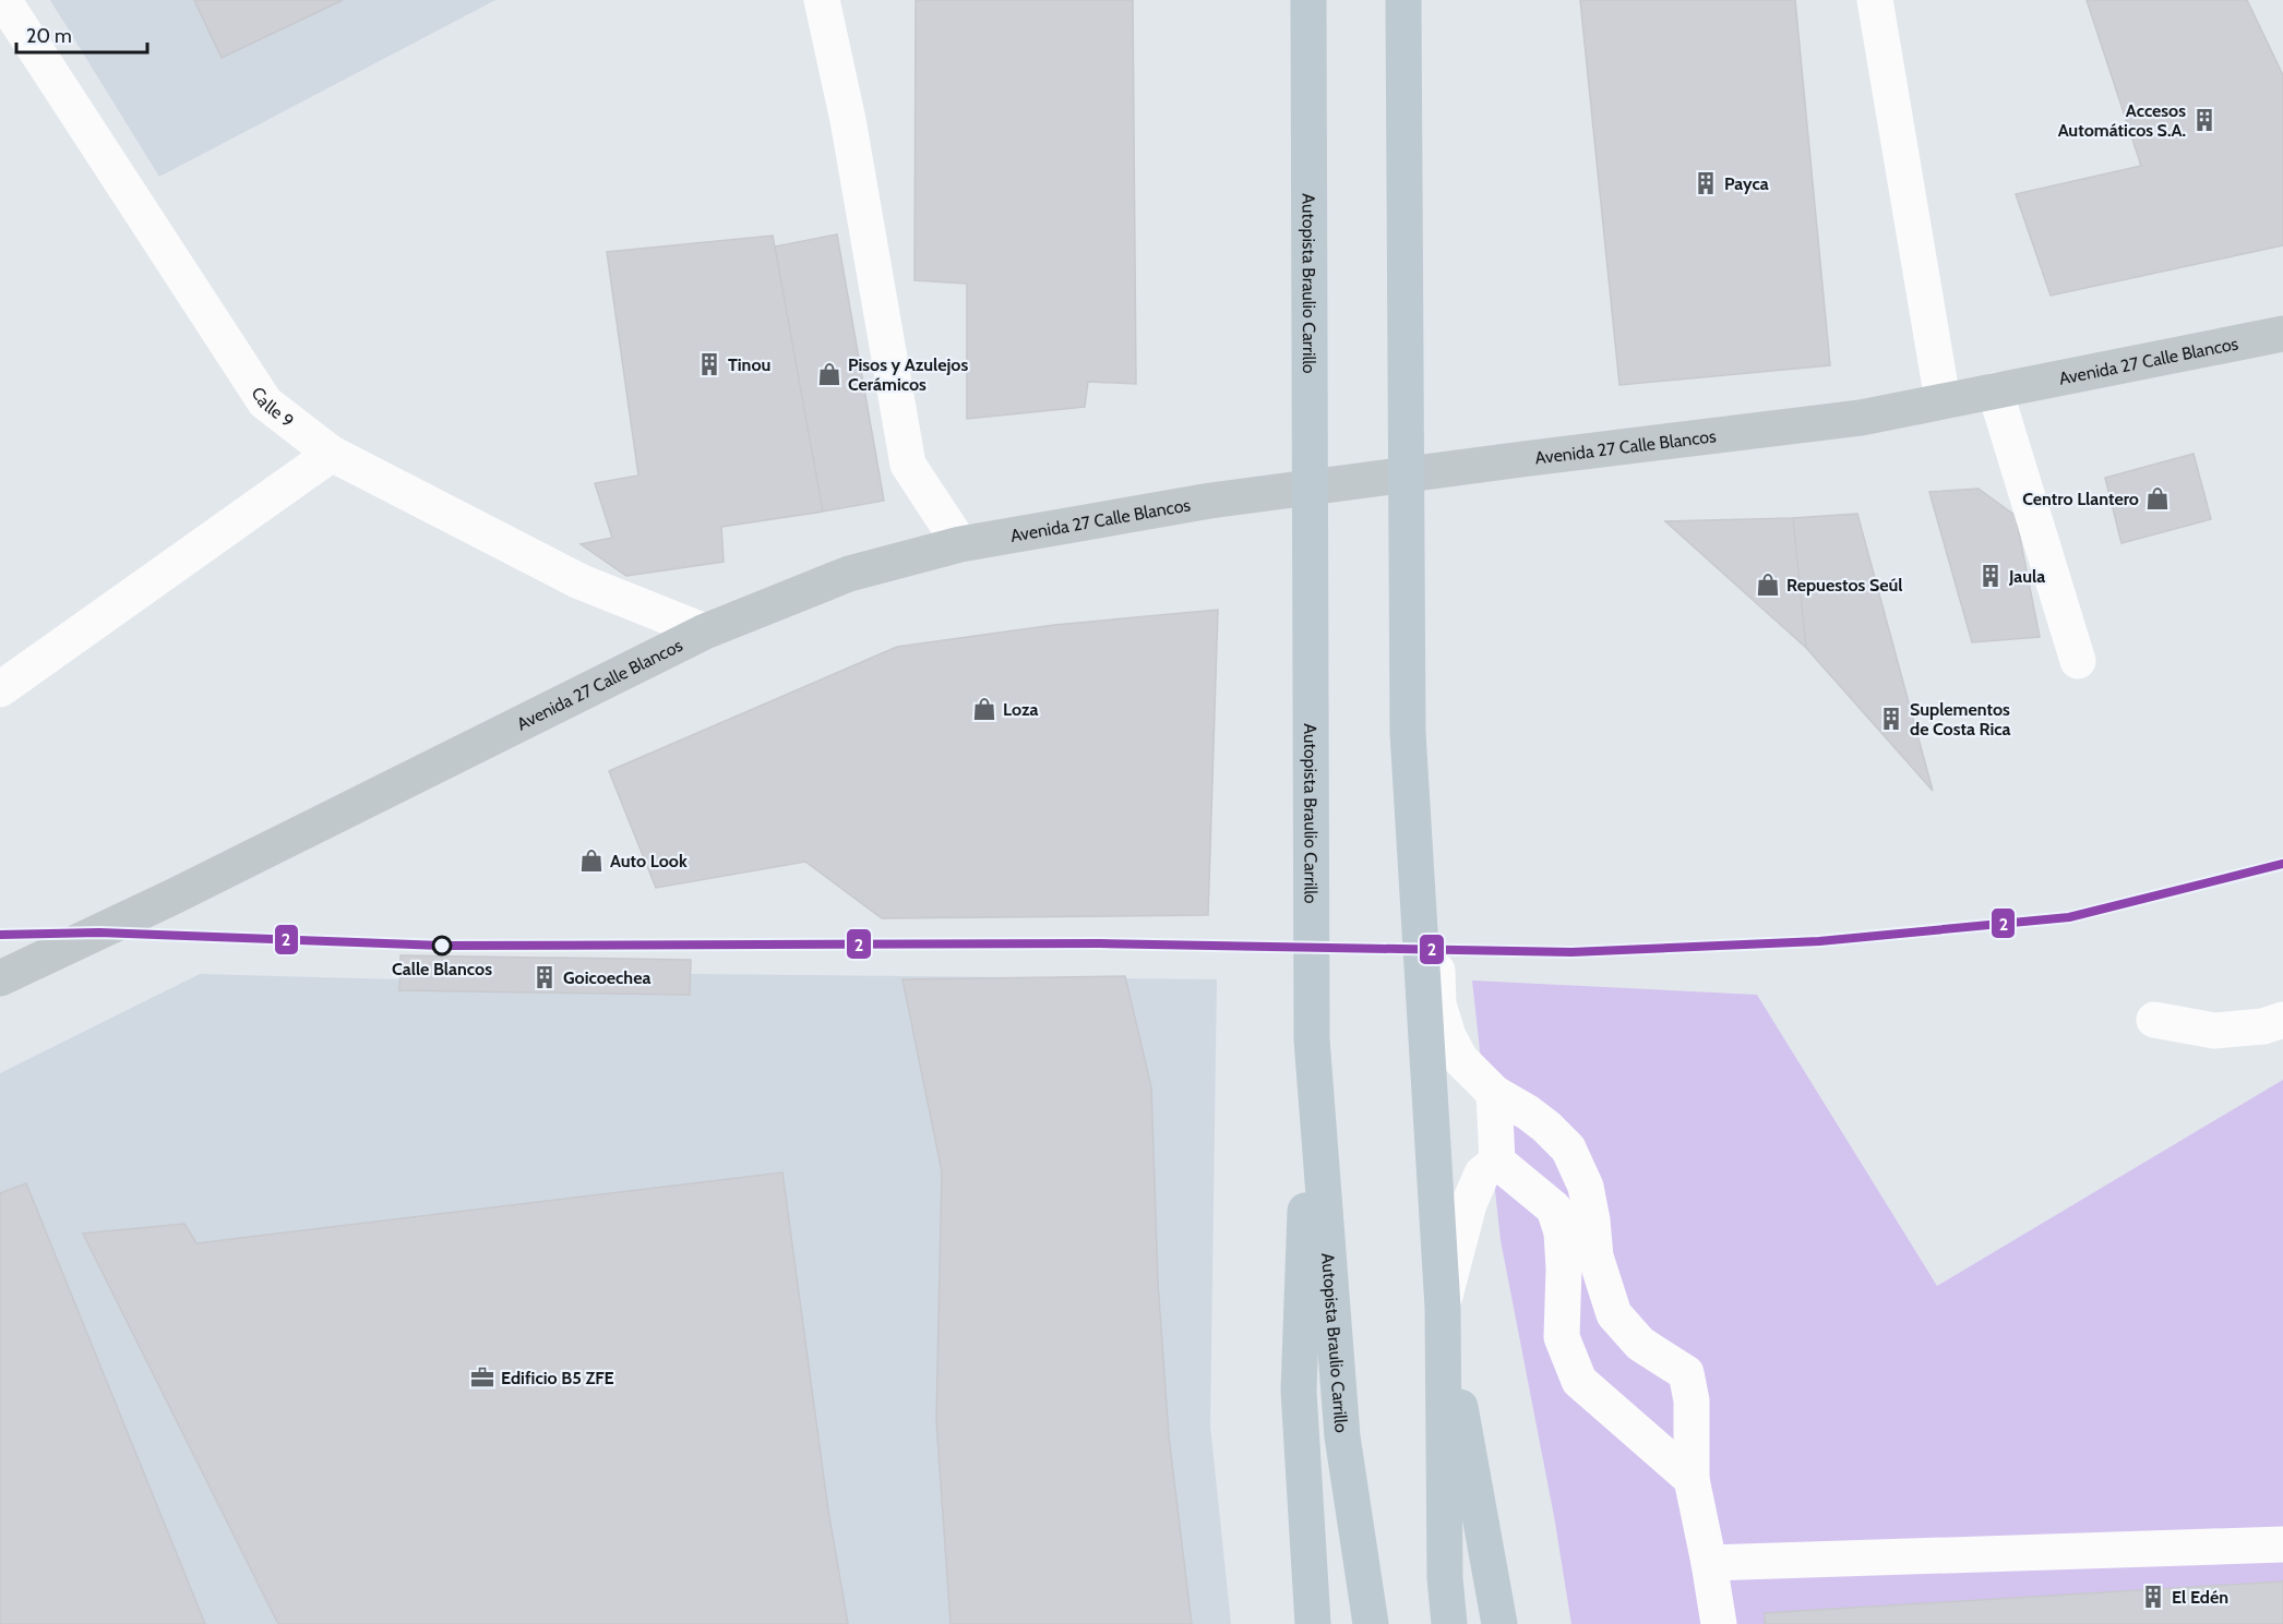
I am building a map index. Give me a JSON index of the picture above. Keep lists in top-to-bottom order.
{
  "streets": {
    "highway": ["Autopista Braulio Carrillo"],
    "main road": ["Avenida 27 Calle Blancos"],
    "street": ["Calle 9"]
  },
  "crossings": [
    ["Avenida 27 Calle Blancos", "Calle 9"]
  ],
  "places": {
    "building": [
      "Accesos Automáticos S.A.",
      "Payca",
      "Tinou",
      "Jaula",
      "Suplementos de Costa Rica",
      "Goicoechea",
      "El Edén"
    ],
    "shop": [
      "Pisos y Azulejos Cerámicos",
      "Centro Llantero",
      "Repuestos Seúl",
      "Loza",
      "Auto Look"
    ],
    "other": ["Calle Blancos"],
    "office": ["Edificio B5 ZFE"]
  },
  "lines": ["transit line 2"],
  "scale_bar": "20 m"
}
